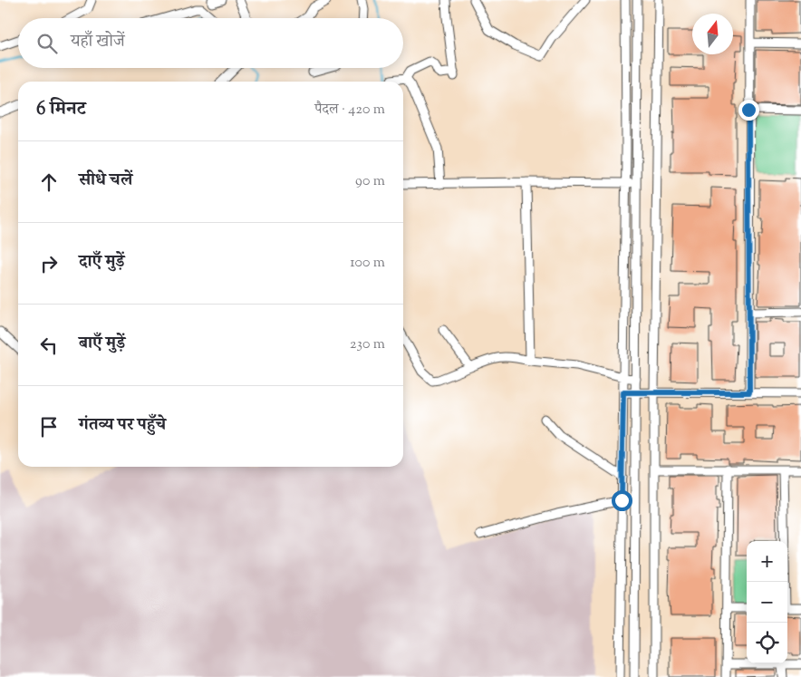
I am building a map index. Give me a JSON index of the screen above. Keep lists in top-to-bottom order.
{
  "north": "top",
  "page": {
    "search": "यहाँ खोजें",
    "heading": ["6 मिनट", "पैदल · 420 m"],
    "list": [
      ["सीधे चलें", "90 m"],
      ["दाएँ मुड़ें", "100 m"],
      ["बाएँ मुड़ें", "230 m"],
      "गंतव्य पर पहुँचे"
    ],
    "map_buttons": ["+", "−"]
  }
}
